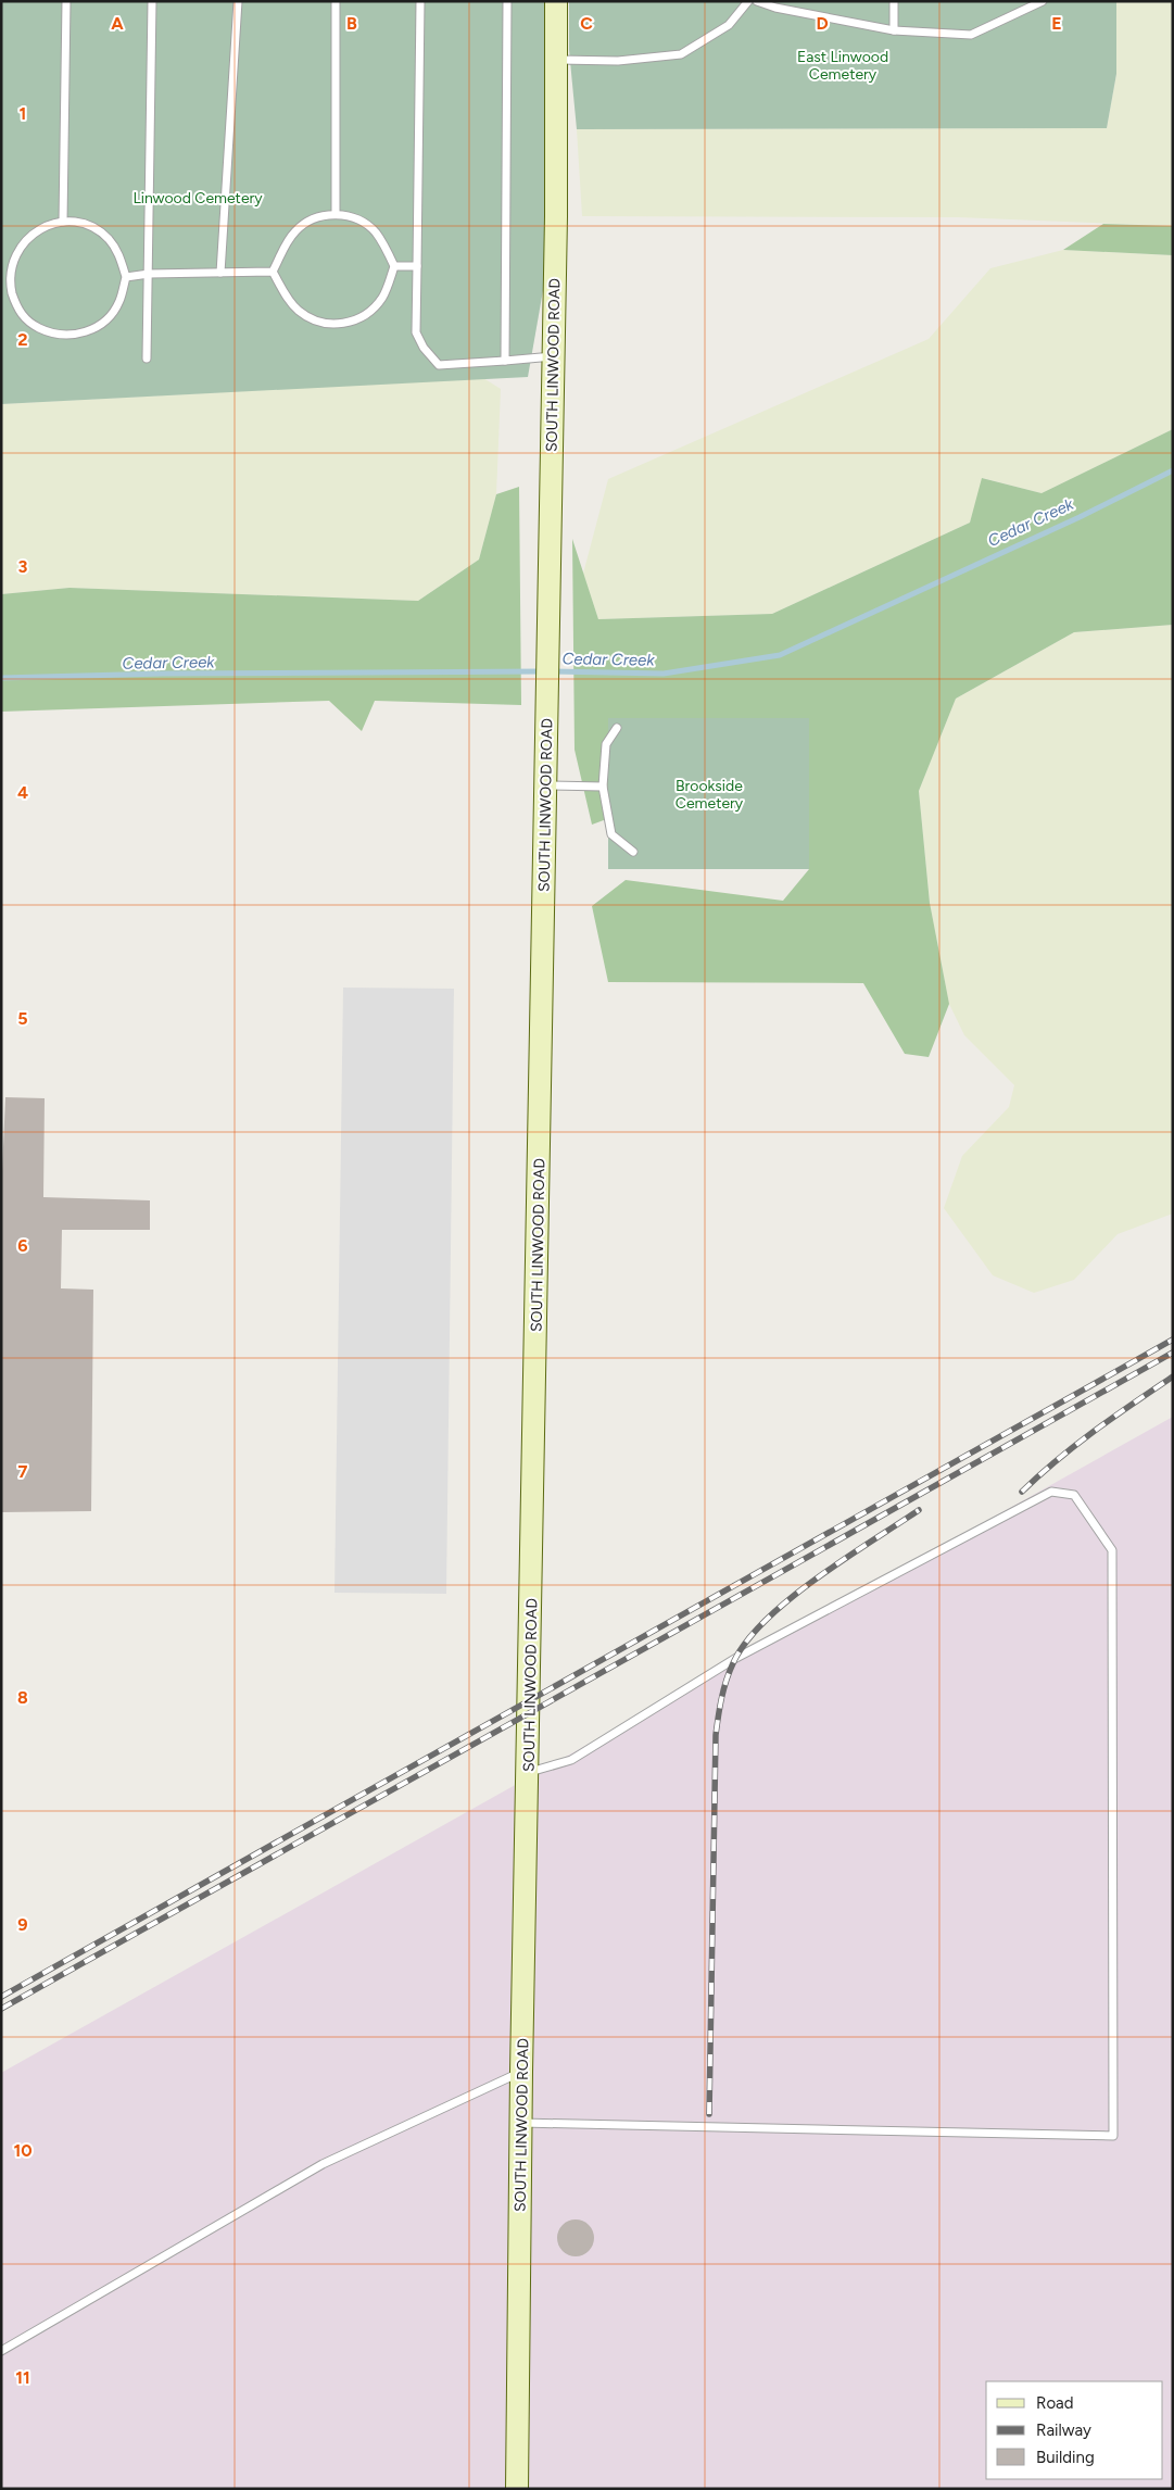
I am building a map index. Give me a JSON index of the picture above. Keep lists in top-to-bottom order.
{
  "streets": {
    "main road": ["SOUTH LINWOOD ROAD"]
  },
  "water": ["Cedar Creek"],
  "parks": ["East Linwood Cemetery", "Linwood Cemetery", "Brookside Cemetery"],
  "legend": ["Road", "Railway", "Building"],
  "grid": {
    "columns": [
      "A",
      "B",
      "C",
      "D",
      "E"
    ],
    "rows": [
      "1",
      "2",
      "3",
      "4",
      "5",
      "6",
      "7",
      "8",
      "9",
      "10",
      "11"
    ]
  }
}
